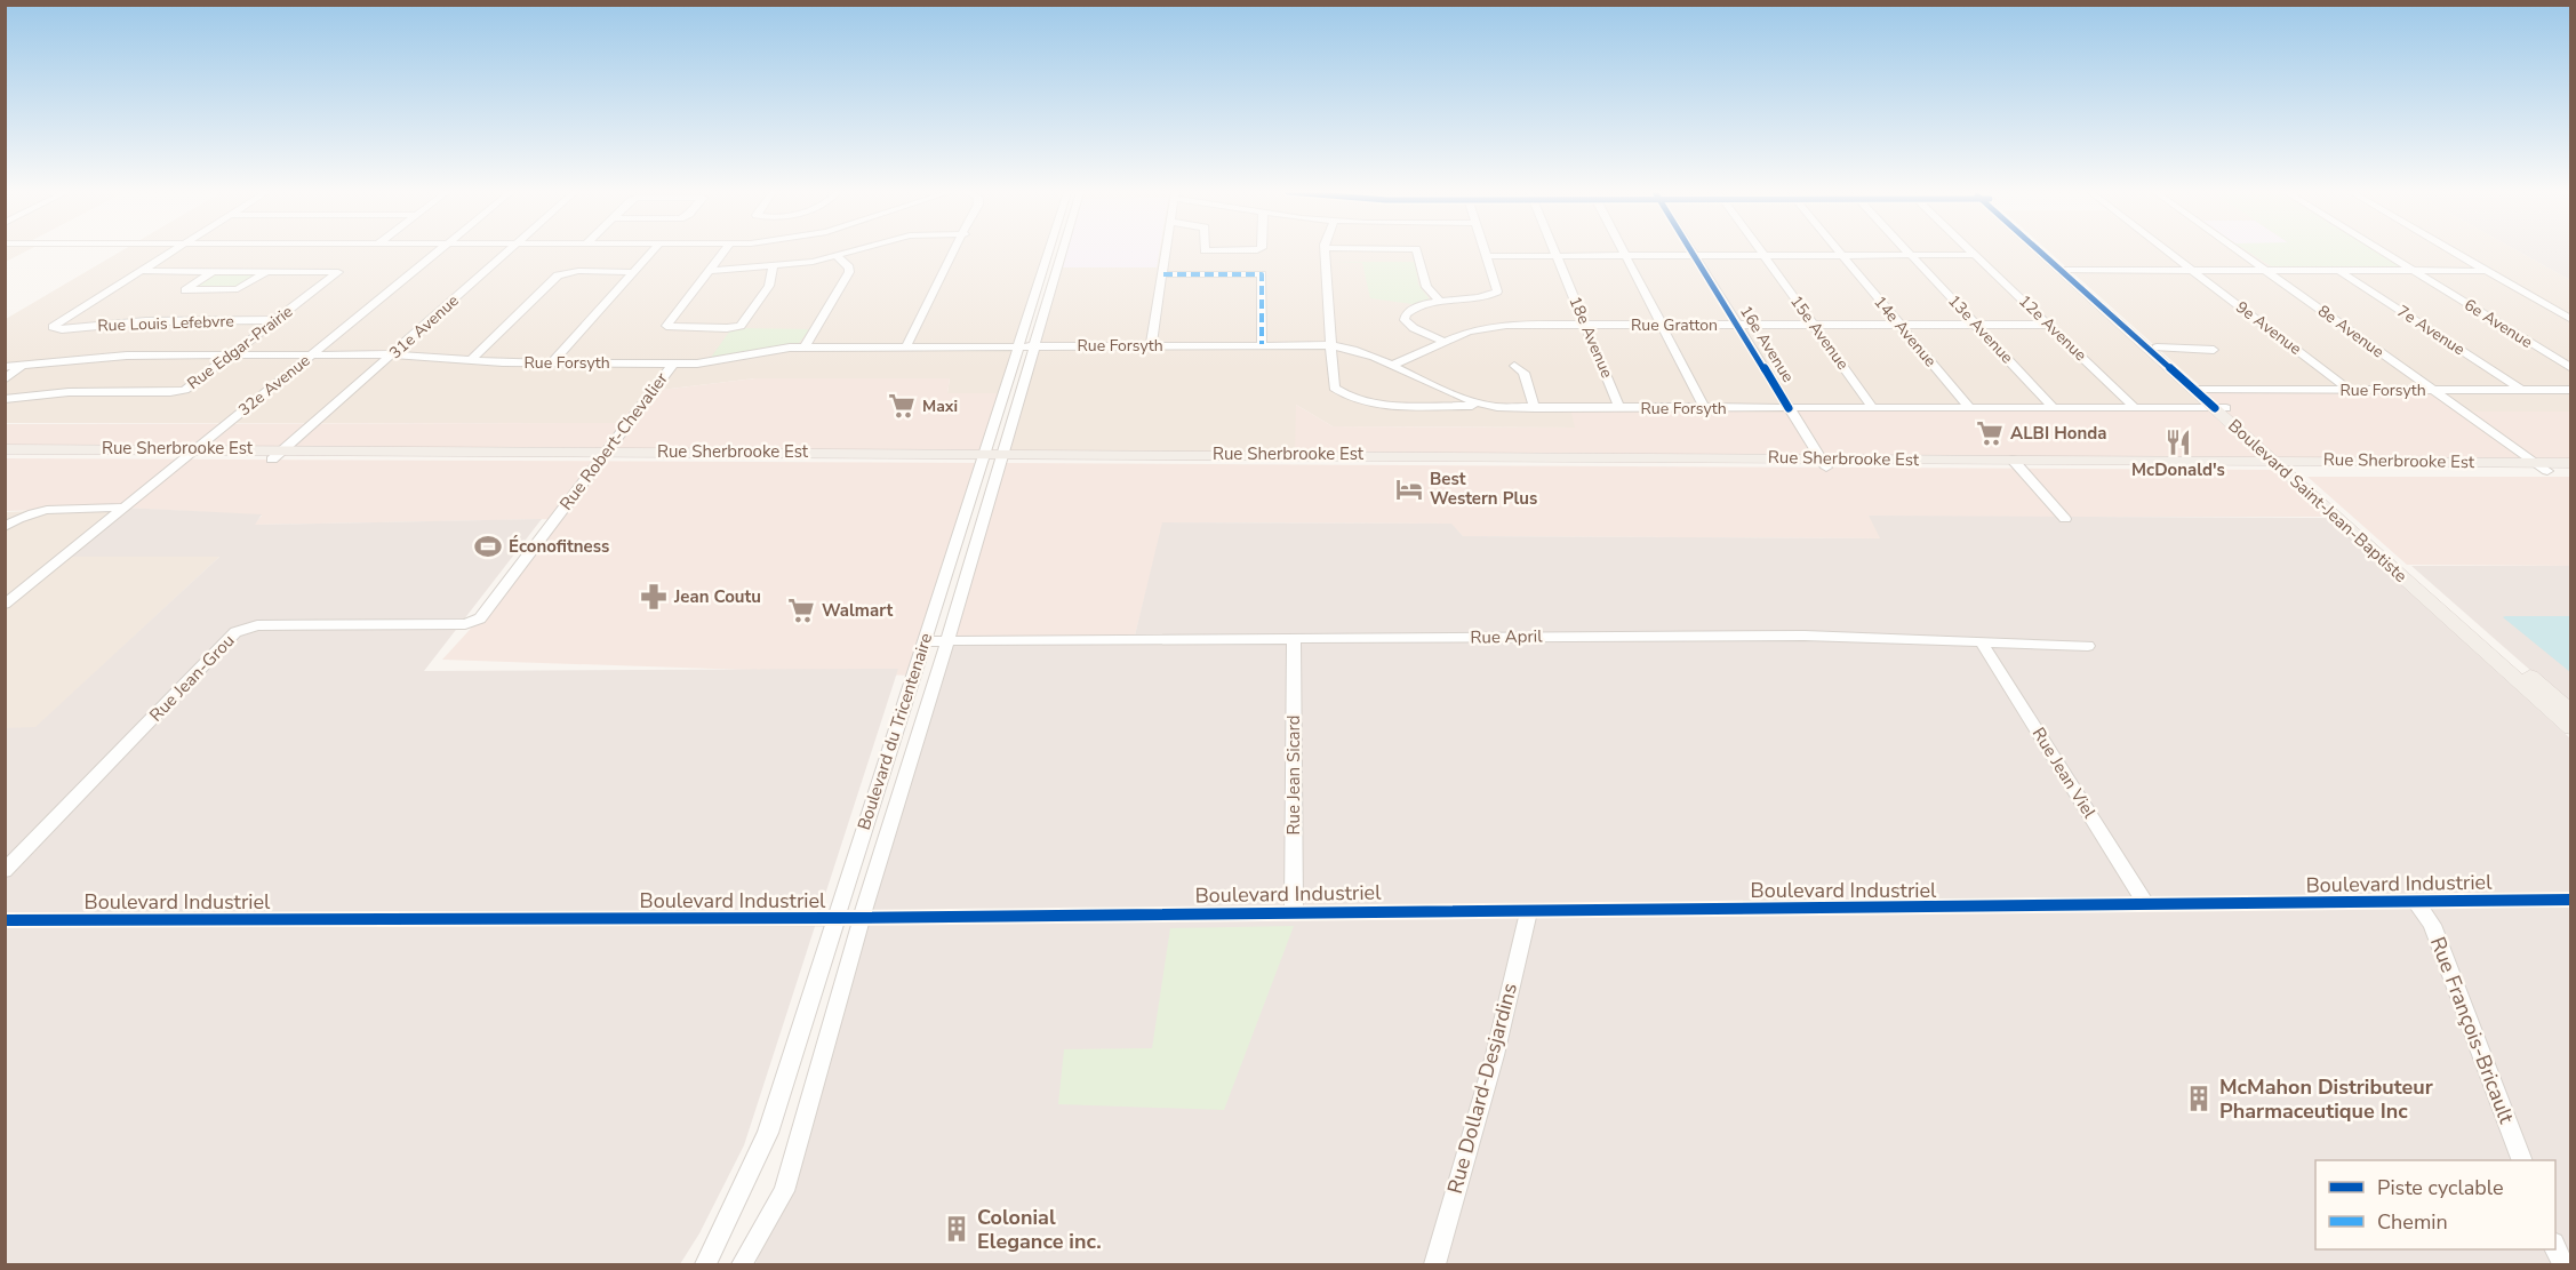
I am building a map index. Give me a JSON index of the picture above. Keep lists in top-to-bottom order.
{
  "streets": {
    "main road": ["Rue Sherbrooke Est", "Boulevard Saint-Jean-Baptiste"],
    "street": [
      "Rue Louis Lefebvre",
      "6e Avenue",
      "Rue Gratton",
      "31e Avenue",
      "12e Avenue",
      "9e Avenue",
      "13e Avenue",
      "7e Avenue",
      "14e Avenue",
      "8e Avenue",
      "15e Avenue",
      "18e Avenue",
      "16e Avenue",
      "Rue Forsyth",
      "Rue Edgar-Prairie",
      "32e Avenue",
      "Rue Robert-Chevalier",
      "Rue April",
      "Rue Jean-Grou",
      "Boulevard du Tricentenaire",
      "Rue Jean Viel",
      "Rue Jean Sicard",
      "Boulevard Industriel",
      "Rue François-Bricault",
      "Rue Dollard-Desjardins"
    ]
  },
  "crossings": [
    ["Rue Louis Lefebvre", "Rue Edgar-Prairie"],
    ["Rue Gratton", "12e Avenue"],
    ["Rue Gratton", "13e Avenue"],
    ["Rue Gratton", "14e Avenue"],
    ["Rue Gratton", "15e Avenue"],
    ["Rue Gratton", "18e Avenue"],
    ["Rue Gratton", "16e Avenue"],
    ["Rue Gratton", "Rue Forsyth"],
    ["31e Avenue", "Rue Forsyth"],
    ["31e Avenue", "Rue Sherbrooke Est"],
    ["12e Avenue", "Rue Forsyth"],
    ["9e Avenue", "Rue Forsyth"],
    ["13e Avenue", "Rue Forsyth"],
    ["7e Avenue", "Rue Forsyth"],
    ["14e Avenue", "Rue Forsyth"],
    ["8e Avenue", "Rue Forsyth"],
    ["8e Avenue", "Rue Sherbrooke Est"],
    ["15e Avenue", "Rue Forsyth"],
    ["18e Avenue", "Rue Forsyth"],
    ["16e Avenue", "Rue Forsyth"],
    ["16e Avenue", "Rue Sherbrooke Est"],
    ["Rue Forsyth", "Rue Edgar-Prairie"],
    ["Rue Forsyth", "32e Avenue"],
    ["Rue Forsyth", "Rue Robert-Chevalier"],
    ["Rue Forsyth", "Boulevard Saint-Jean-Baptiste"],
    ["Rue Forsyth", "Boulevard du Tricentenaire"],
    ["32e Avenue", "Rue Sherbrooke Est"],
    ["Rue Robert-Chevalier", "Rue Sherbrooke Est"],
    ["Rue Robert-Chevalier", "Rue Jean-Grou"],
    ["Rue Sherbrooke Est", "Boulevard Saint-Jean-Baptiste"],
    ["Rue Sherbrooke Est", "Boulevard du Tricentenaire"],
    ["Rue April", "Boulevard du Tricentenaire"],
    ["Rue April", "Rue Jean Viel"],
    ["Rue April", "Rue Jean Sicard"],
    ["Boulevard du Tricentenaire", "Boulevard Industriel"],
    ["Rue Jean Viel", "Boulevard Industriel"],
    ["Rue Jean Sicard", "Boulevard Industriel"],
    ["Boulevard Industriel", "Rue François-Bricault"],
    ["Boulevard Industriel", "Rue Dollard-Desjardins"]
  ],
  "places": {
    "supermarket": ["Maxi", "ALBI Honda", "Walmart"],
    "restaurant": ["McDonald's"],
    "hotel": ["Best Western Plus"],
    "sports": ["Éconofitness"],
    "pharmacy": ["Jean Coutu"],
    "building": ["McMahon Distributeur Pharmaceutique Inc", "Colonial Elegance inc."]
  },
  "legend": ["Piste cyclable", "Chemin"]
}
